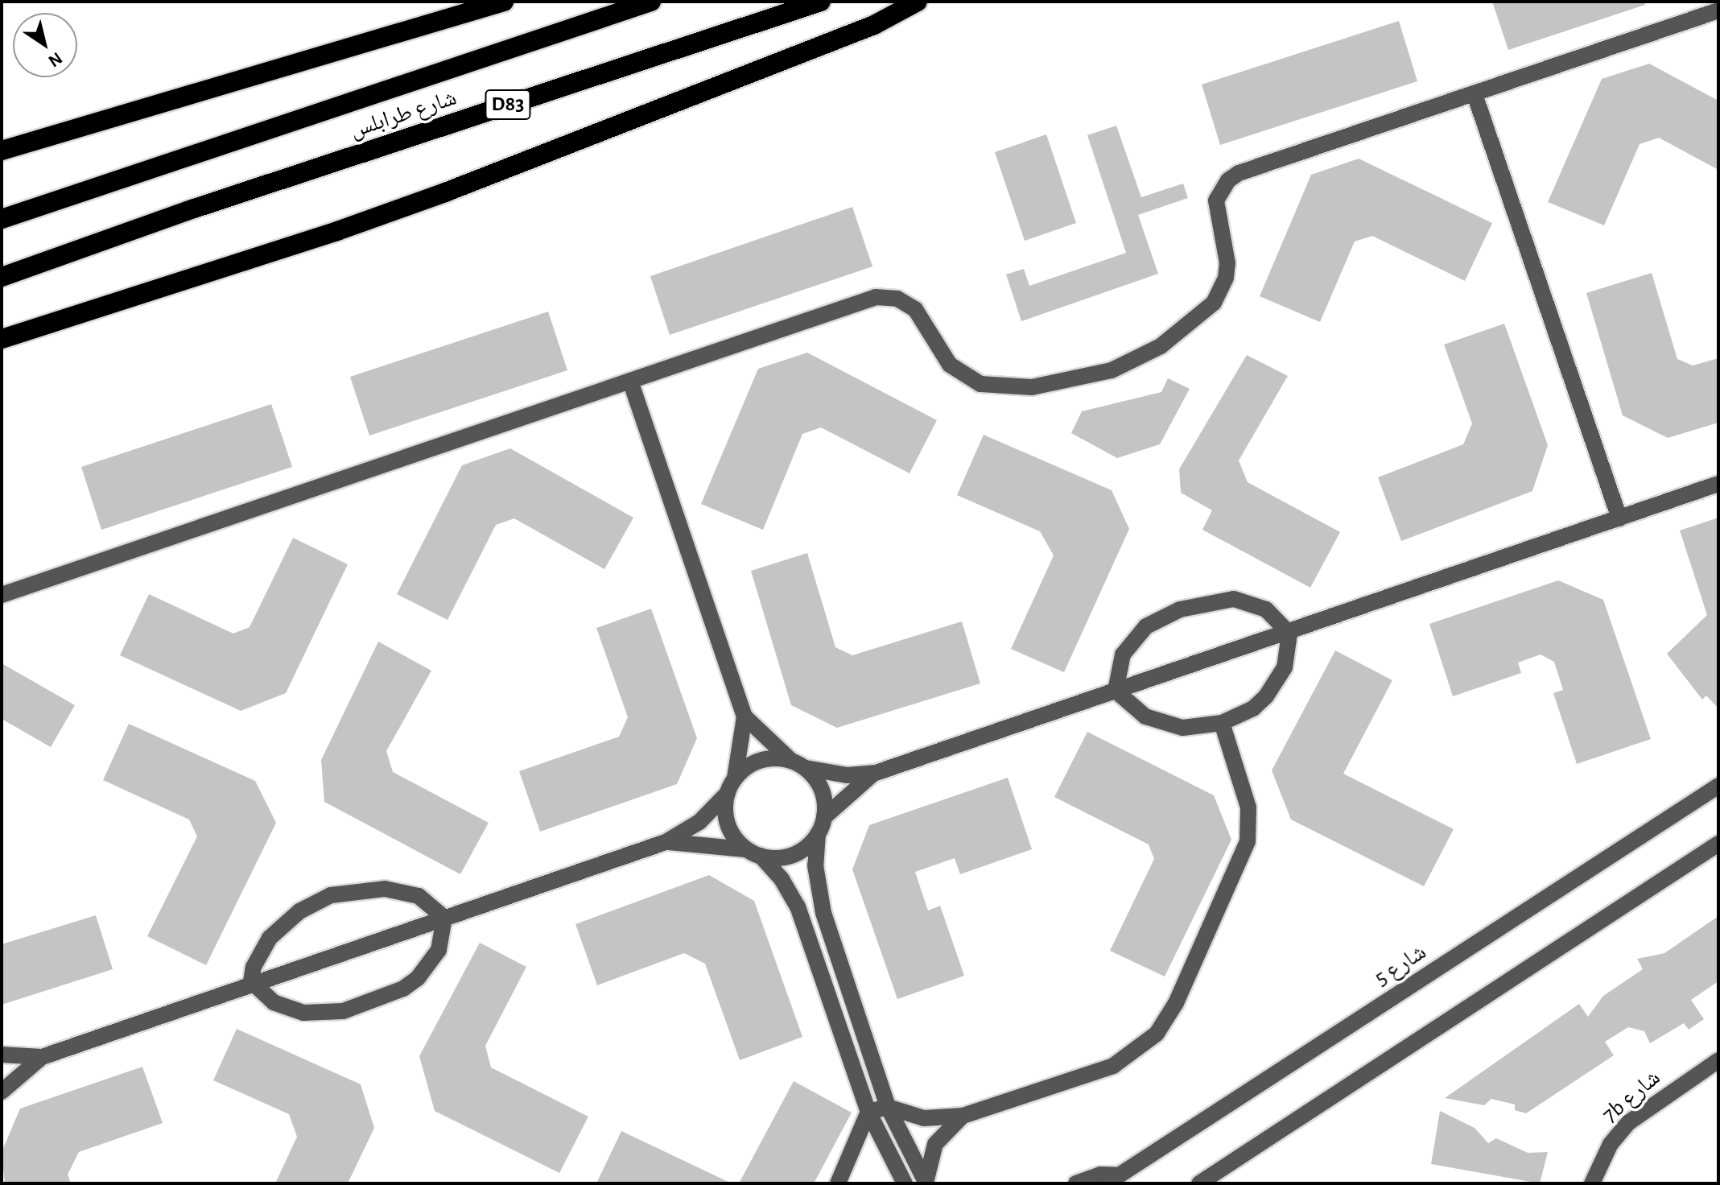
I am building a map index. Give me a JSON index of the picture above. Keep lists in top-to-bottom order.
{
  "streets": {
    "highway": ["D83", "شارع طرابلس"],
    "street": ["شارع 5", "7b شارع"]
  },
  "north": "bottom right"
}
